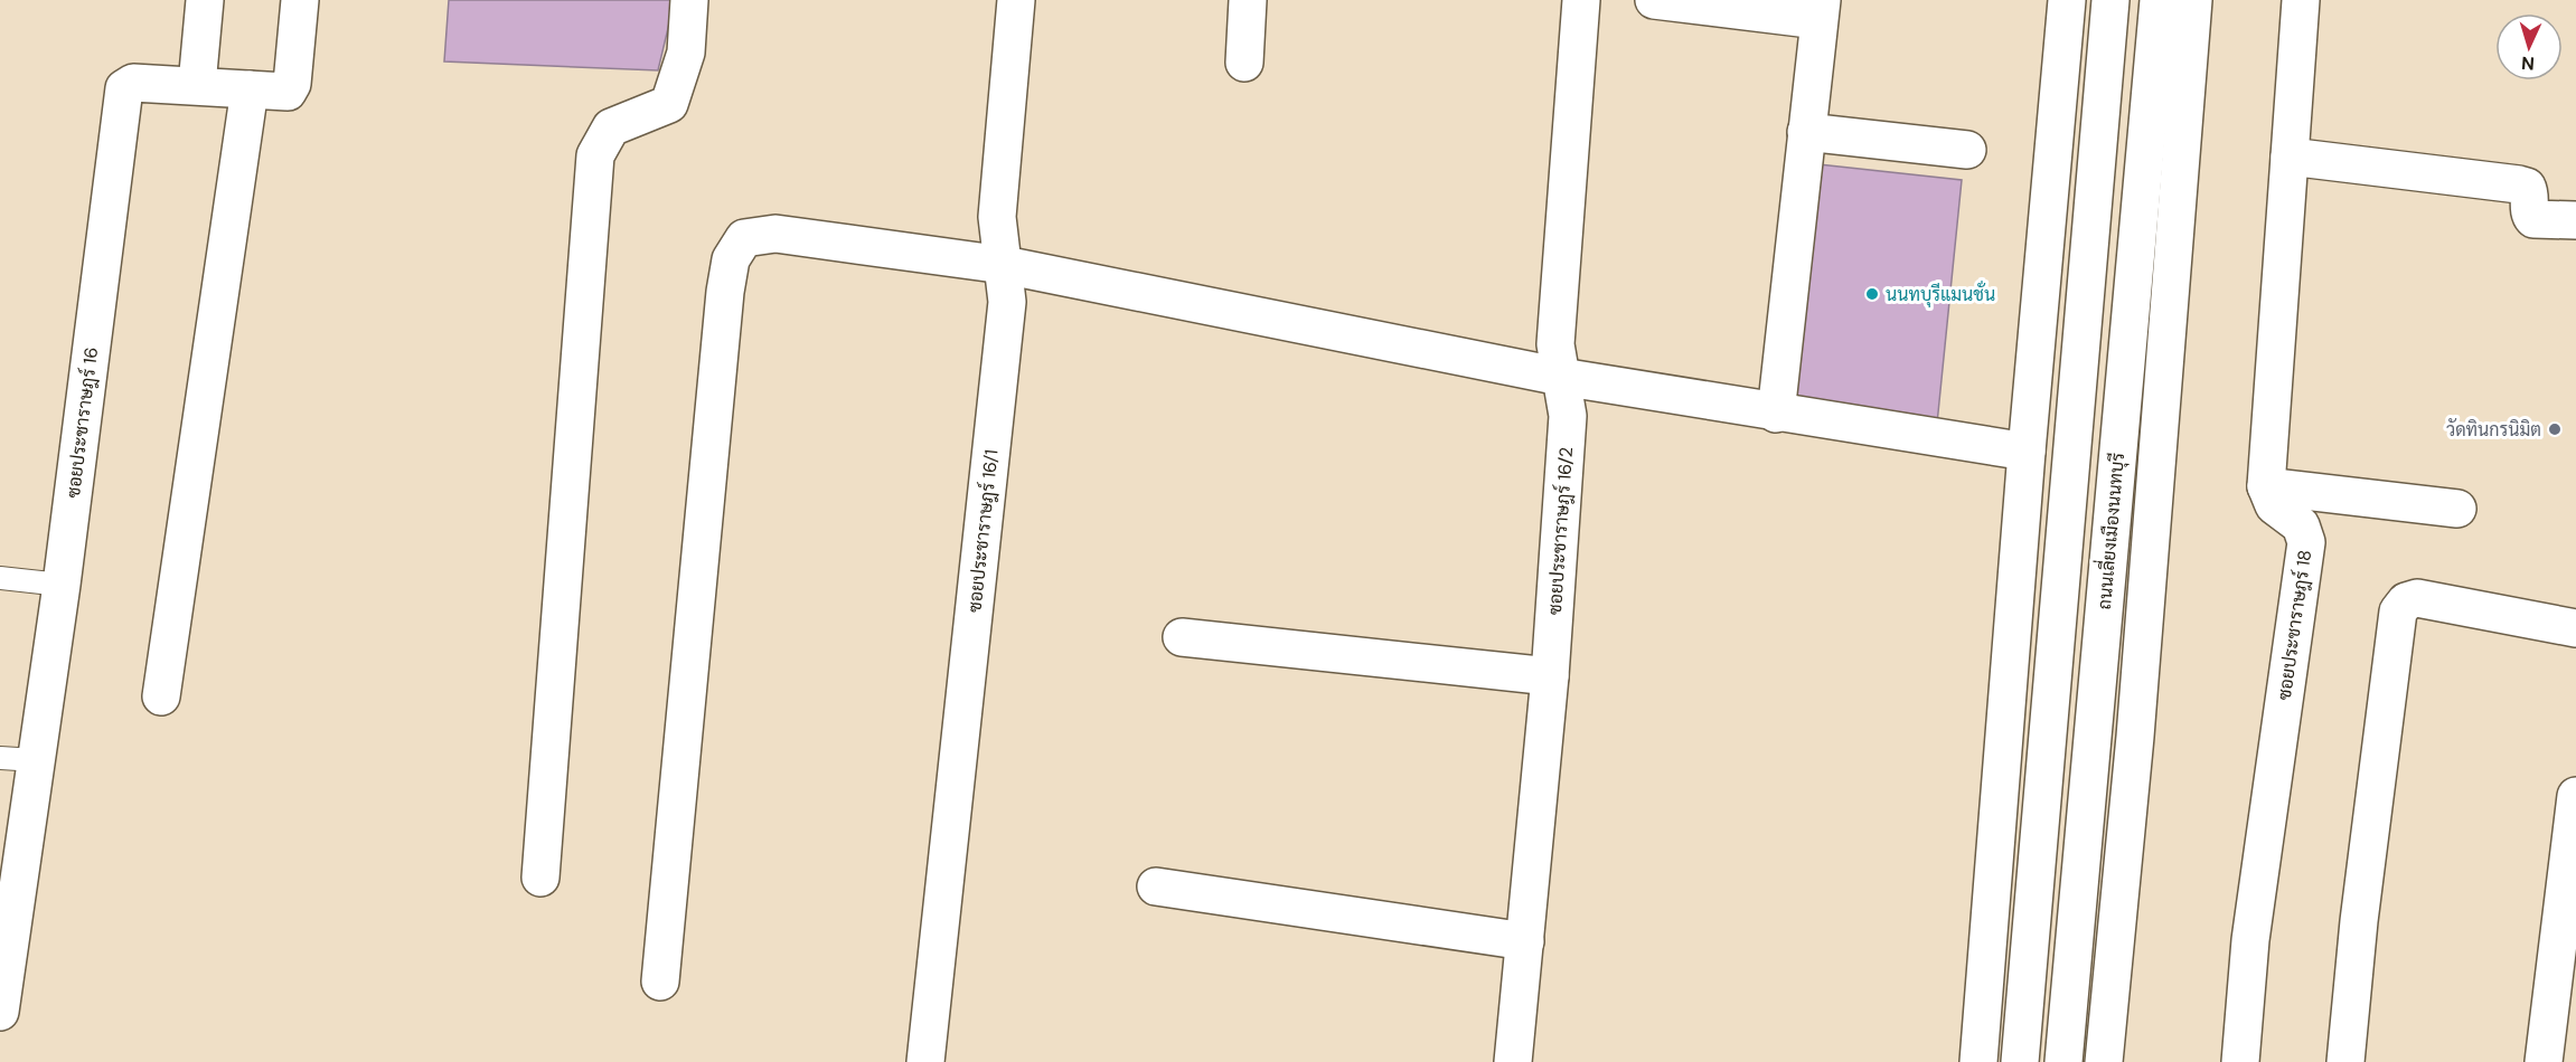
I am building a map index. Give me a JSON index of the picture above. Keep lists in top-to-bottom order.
{
  "streets": {
    "street": [
      "ซอยประชาราษฎร์ 16",
      "ซอยประชาราษฎร์ 16/1",
      "ซอยประชาราษฎร์ 16/2",
      "ถนนเลี่ยงเมืองนนทบุรี",
      "ซอยประชาราษฎร์ 18"
    ]
  },
  "places": ["นนทบุรีแมนชั่น", "วัดทินกรนิมิต"],
  "north": "bottom"
}
